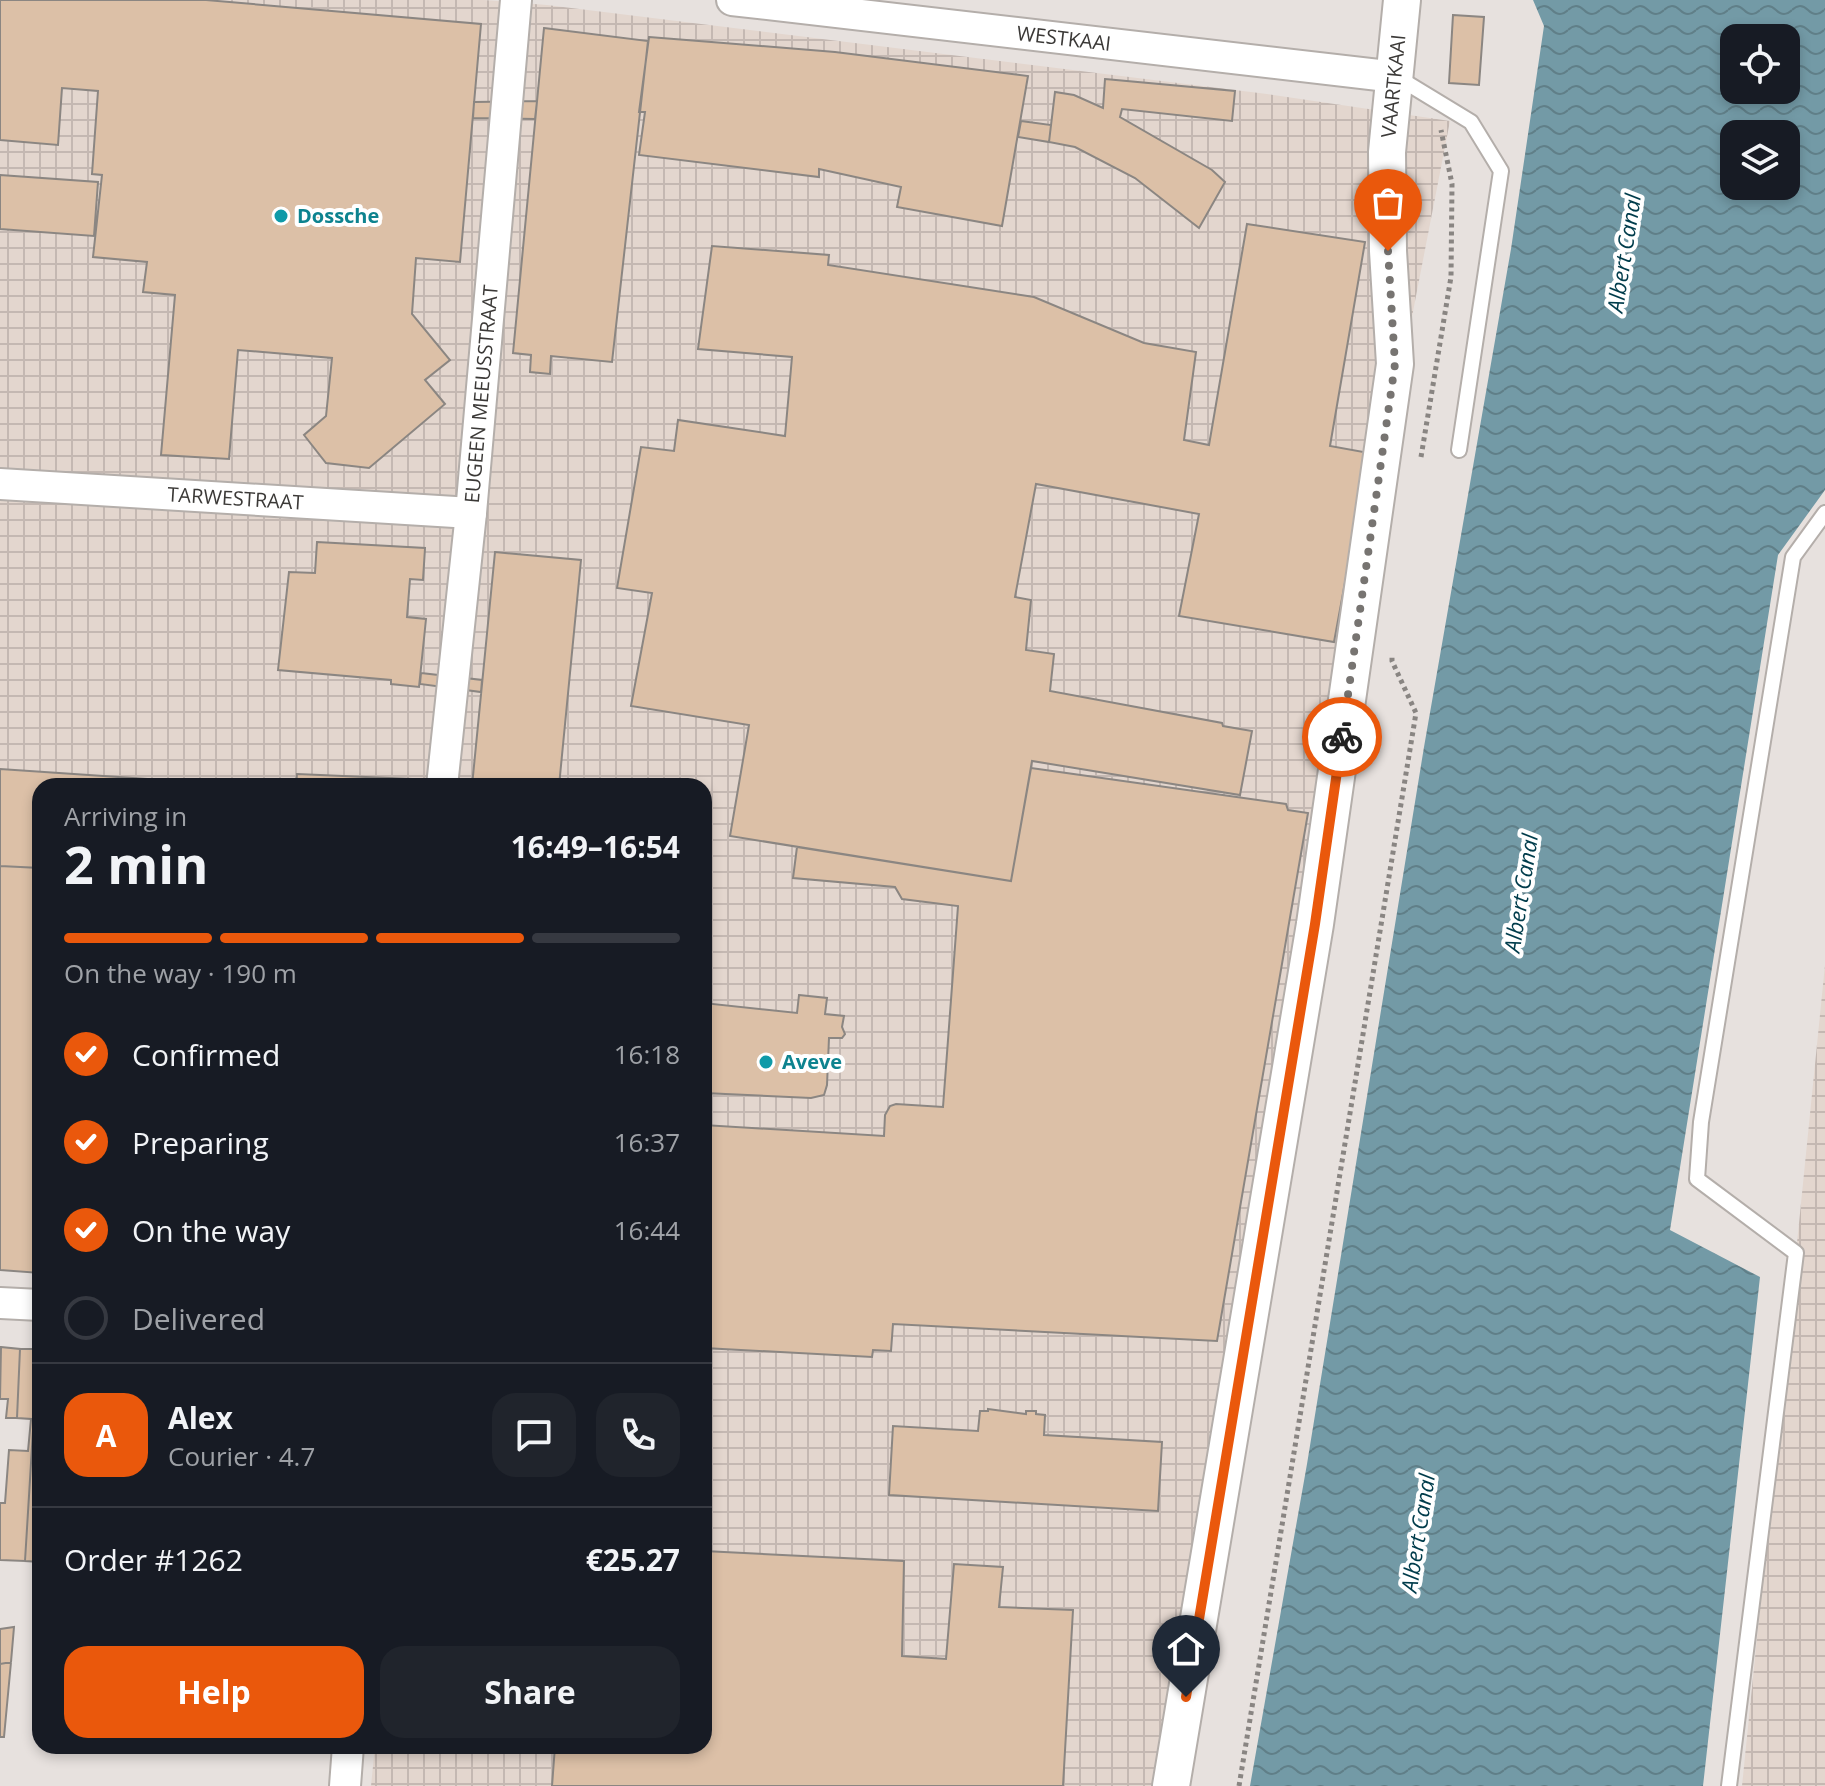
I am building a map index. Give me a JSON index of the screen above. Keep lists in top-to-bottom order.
{
  "streets": {
    "street": [
      "WESTKAAI",
      "VAARTKAAI",
      "EUGEEN MEEUSSTRAAT",
      "TARWESTRAAT"
    ]
  },
  "crossings": [
    ["WESTKAAI", "VAARTKAAI"],
    ["EUGEEN MEEUSSTRAAT", "TARWESTRAAT"]
  ],
  "water": ["Albert Canal"],
  "places": ["Dossche", "Aveve"],
  "page": {
    "heading": ["2 min", "Arriving in", "16:49–16:54"],
    "panel": [
      "Alex",
      "Courier · 4.7",
      "Order #1262",
      "€25.27"
    ],
    "bar": "On the way · 190 m",
    "list": [
      ["Confirmed", "16:18"],
      ["Preparing", "16:37"],
      ["On the way", "16:44"],
      "Delivered"
    ],
    "round": "A",
    "buttons": ["Help", "Share"]
  }
}
